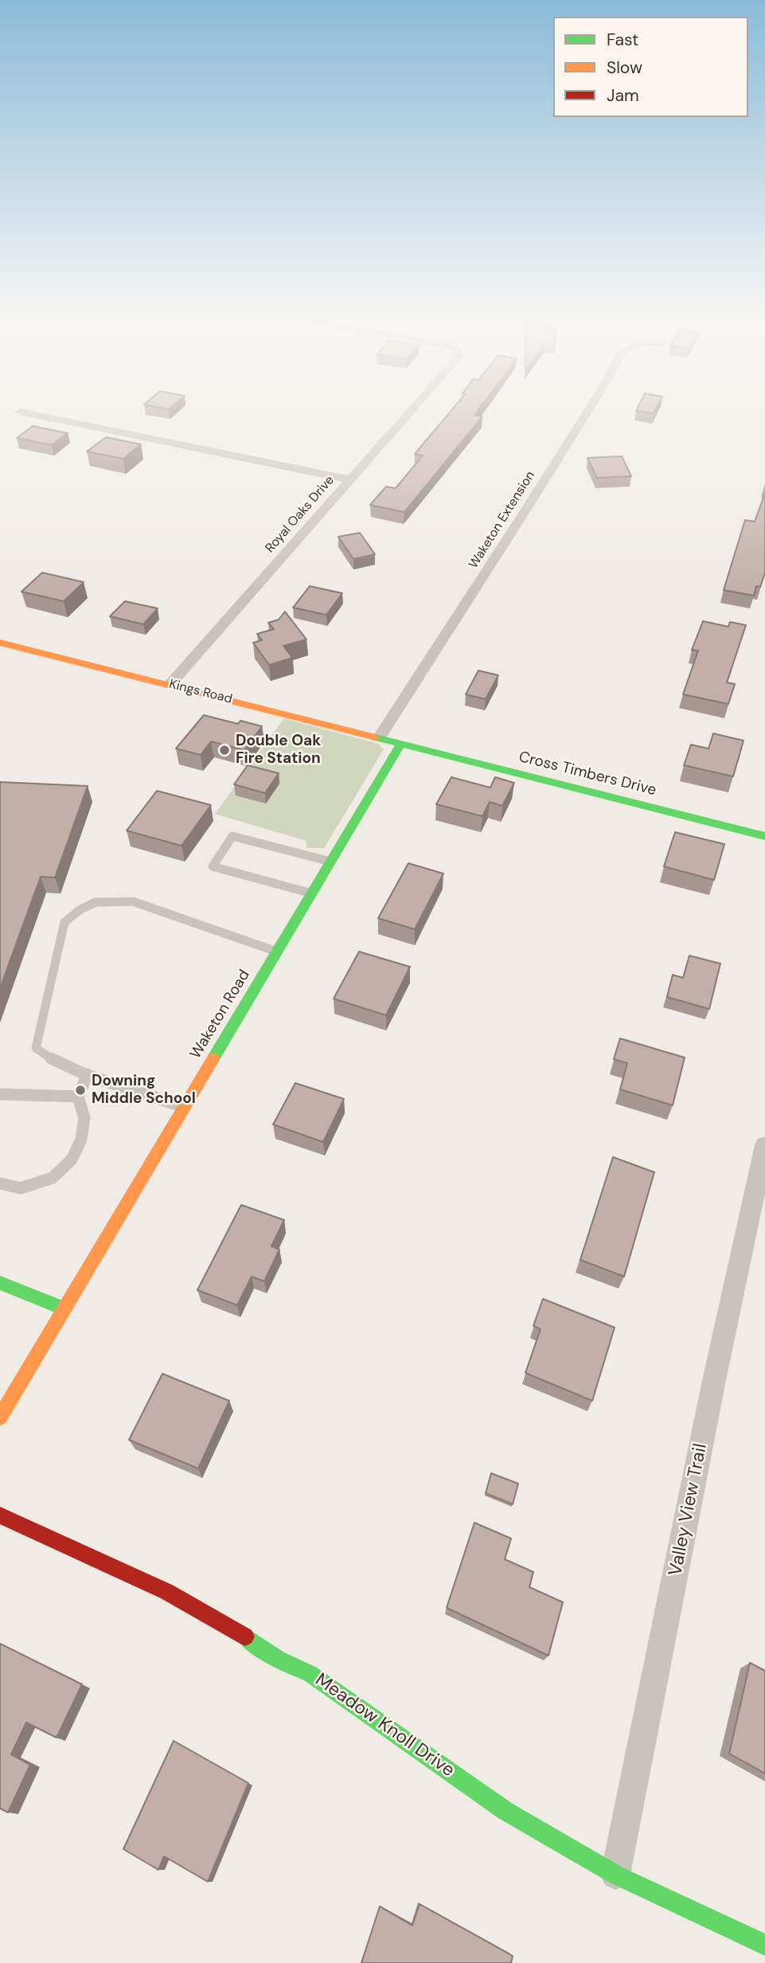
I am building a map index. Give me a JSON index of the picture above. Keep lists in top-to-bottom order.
{
  "streets": {
    "street": [
      "Royal Oaks Drive",
      "Waketon Extension",
      "Kings Road",
      "Cross Timbers Drive",
      "Waketon Road",
      "Valley View Trail",
      "Meadow Knoll Drive"
    ]
  },
  "crossings": [
    ["Royal Oaks Drive", "Kings Road"],
    ["Waketon Extension", "Kings Road"],
    ["Kings Road", "Cross Timbers Drive"],
    ["Kings Road", "Waketon Road"],
    ["Cross Timbers Drive", "Waketon Road"],
    ["Valley View Trail", "Meadow Knoll Drive"]
  ],
  "places": ["Double Oak Fire Station", "Downing Middle School"],
  "legend": ["Fast", "Slow", "Jam"]
}
